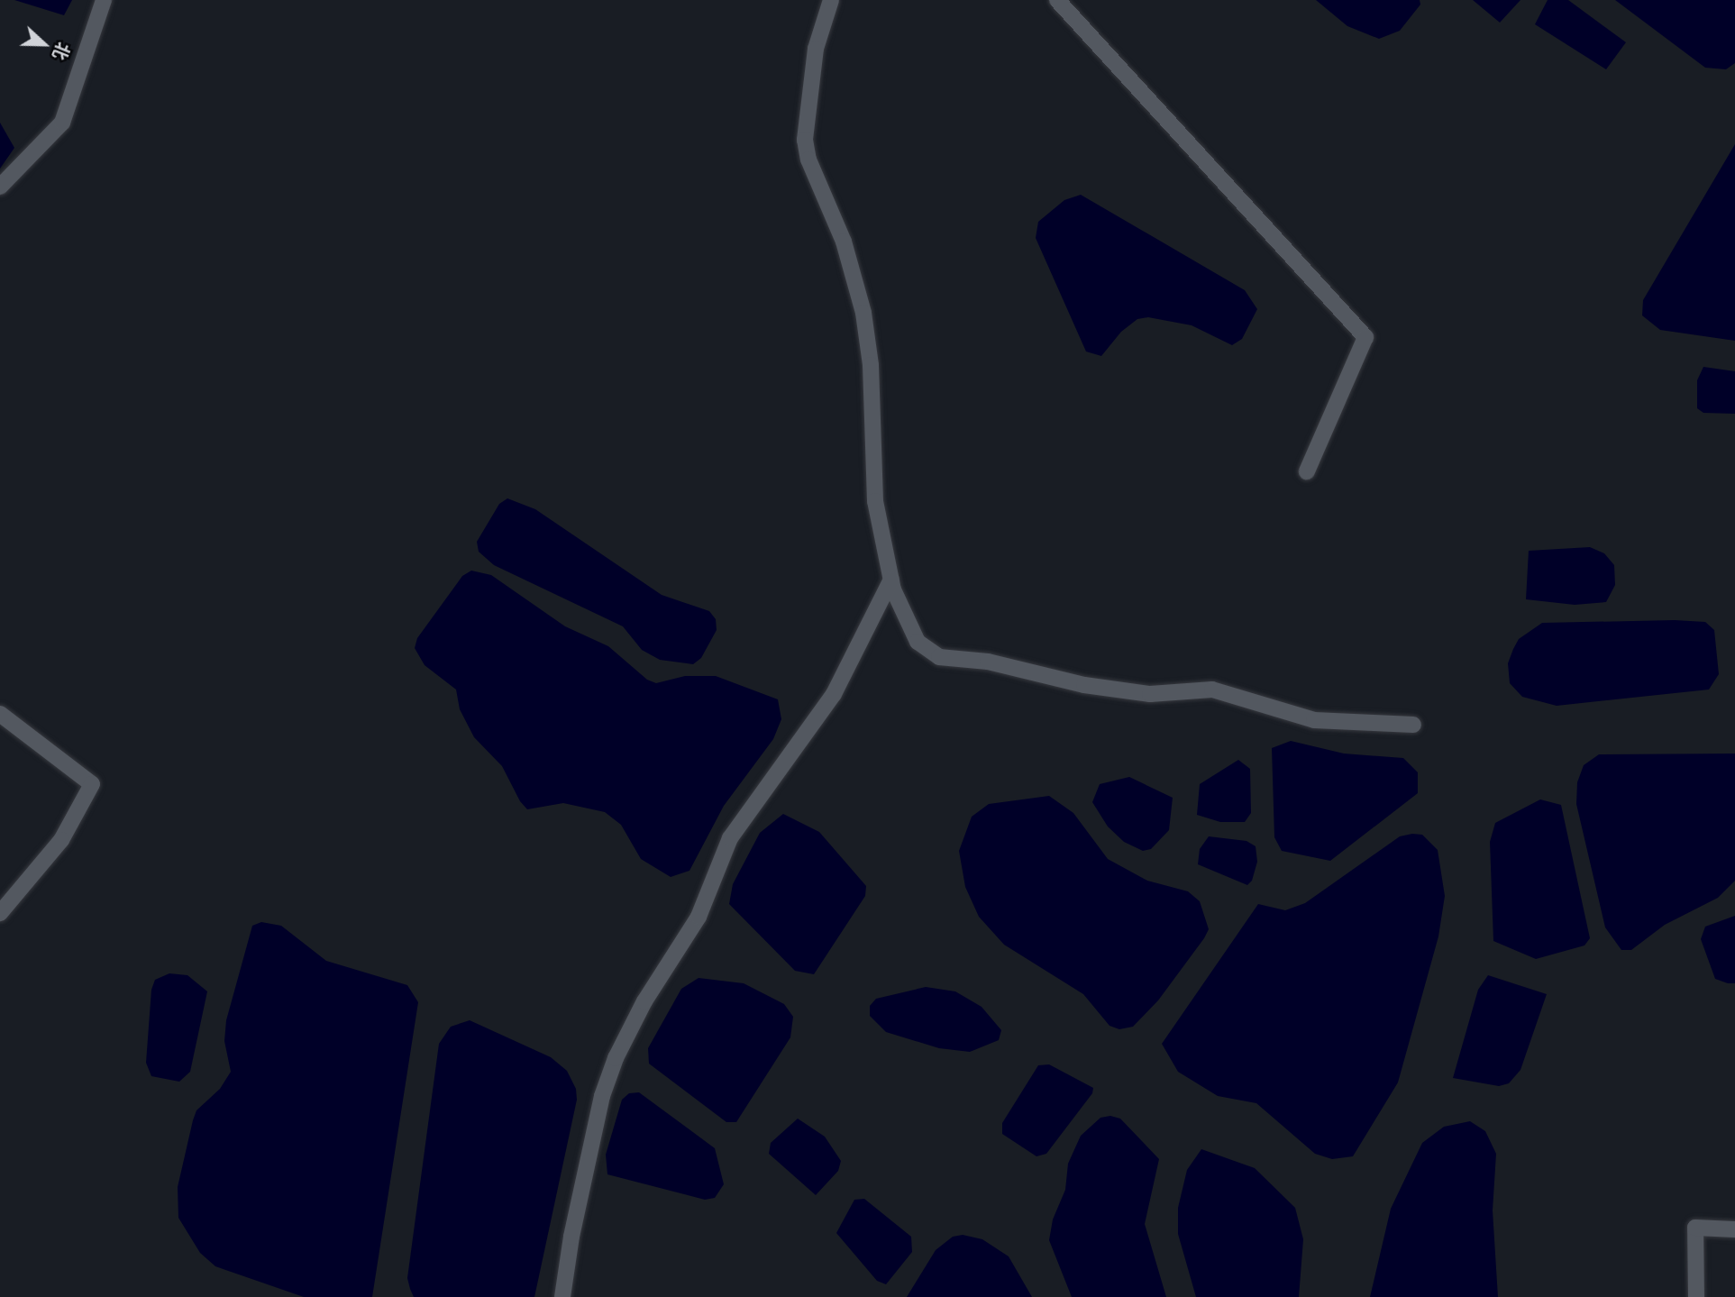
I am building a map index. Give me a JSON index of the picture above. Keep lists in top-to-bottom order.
{
  "north": "right"
}
